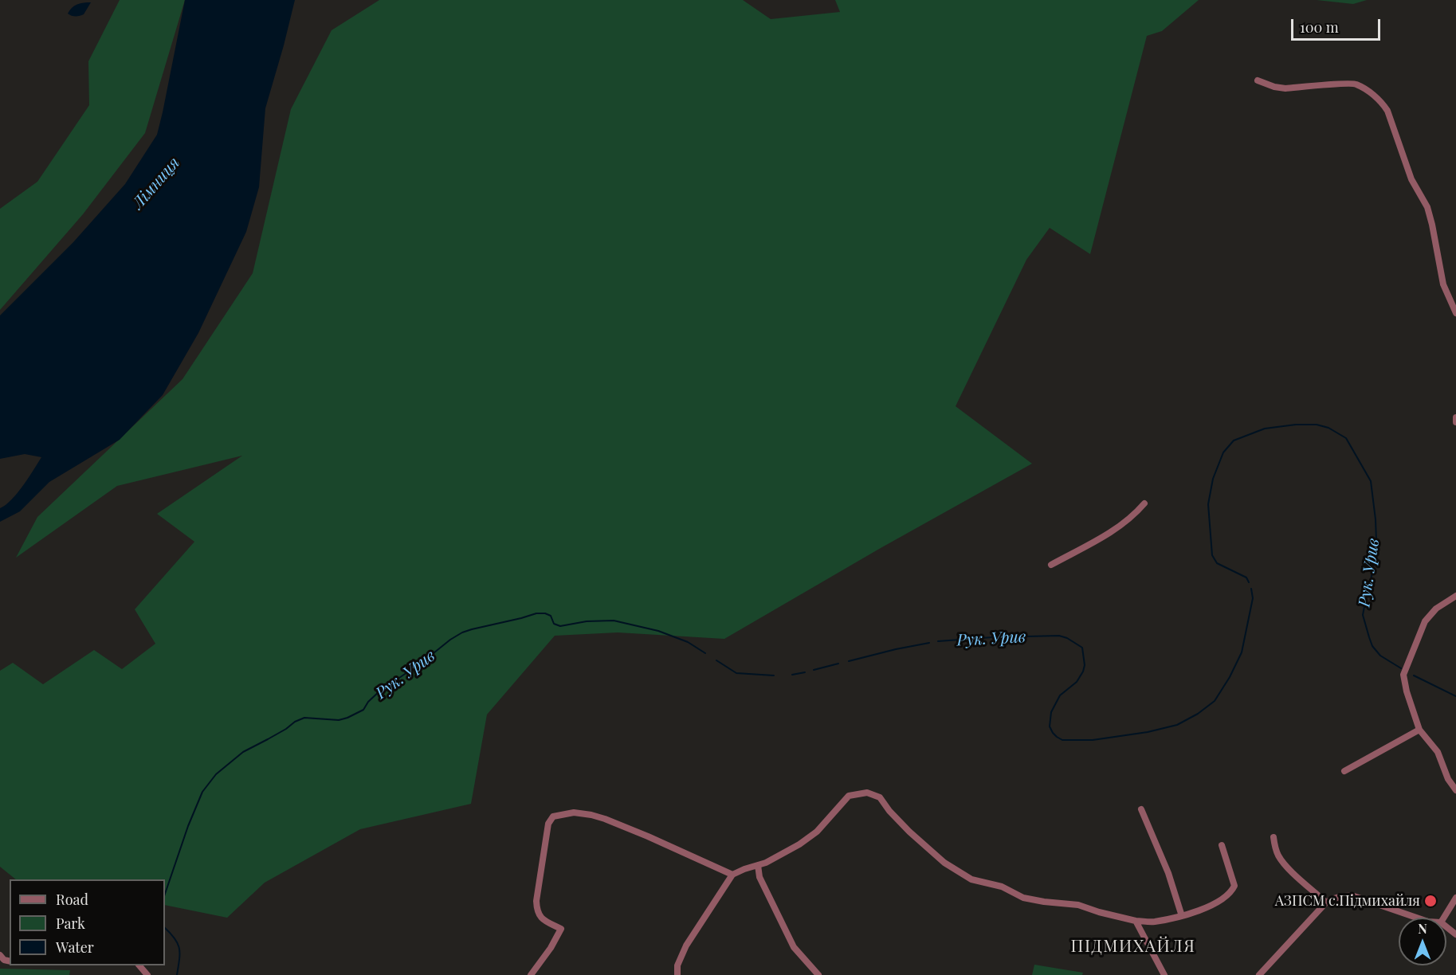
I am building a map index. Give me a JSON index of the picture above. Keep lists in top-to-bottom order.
{
  "districts": ["ПІДМИХАЙЛЯ"],
  "water": ["Лімниця", "Рук. Урив"],
  "places": ["АЗПСМ с.Підмихайля"],
  "legend": ["Road", "Park", "Water"],
  "scale_bar": "100 m",
  "north": "top"
}
